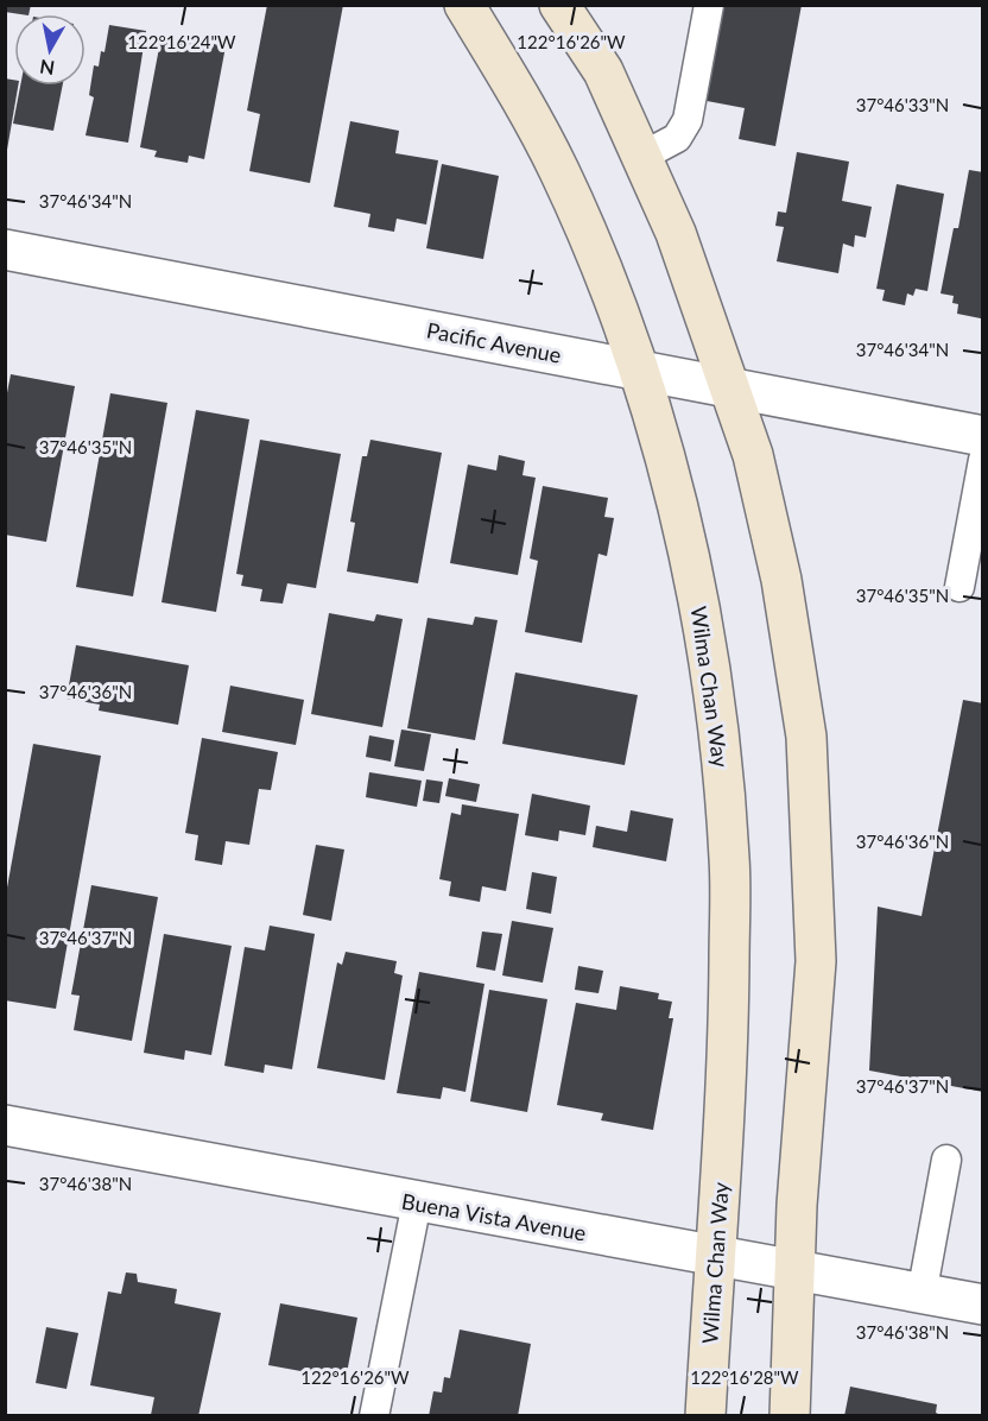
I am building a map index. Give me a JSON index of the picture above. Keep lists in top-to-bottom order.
{
  "streets": {
    "main road": ["Wilma Chan Way"],
    "street": ["Pacific Avenue", "Buena Vista Avenue"]
  },
  "crossings": [
    ["Pacific Avenue", "Wilma Chan Way"],
    ["Wilma Chan Way", "Buena Vista Avenue"]
  ],
  "north": "bottom",
  "coordinates": [
    "122°16'24\"W",
    "122°16'26\"W",
    "37°46'33\"N",
    "37°46'34\"N",
    "37°46'35\"N",
    "37°46'36\"N",
    "37°46'37\"N",
    "37°46'38\"N",
    "122°16'28\"W"
  ]
}
